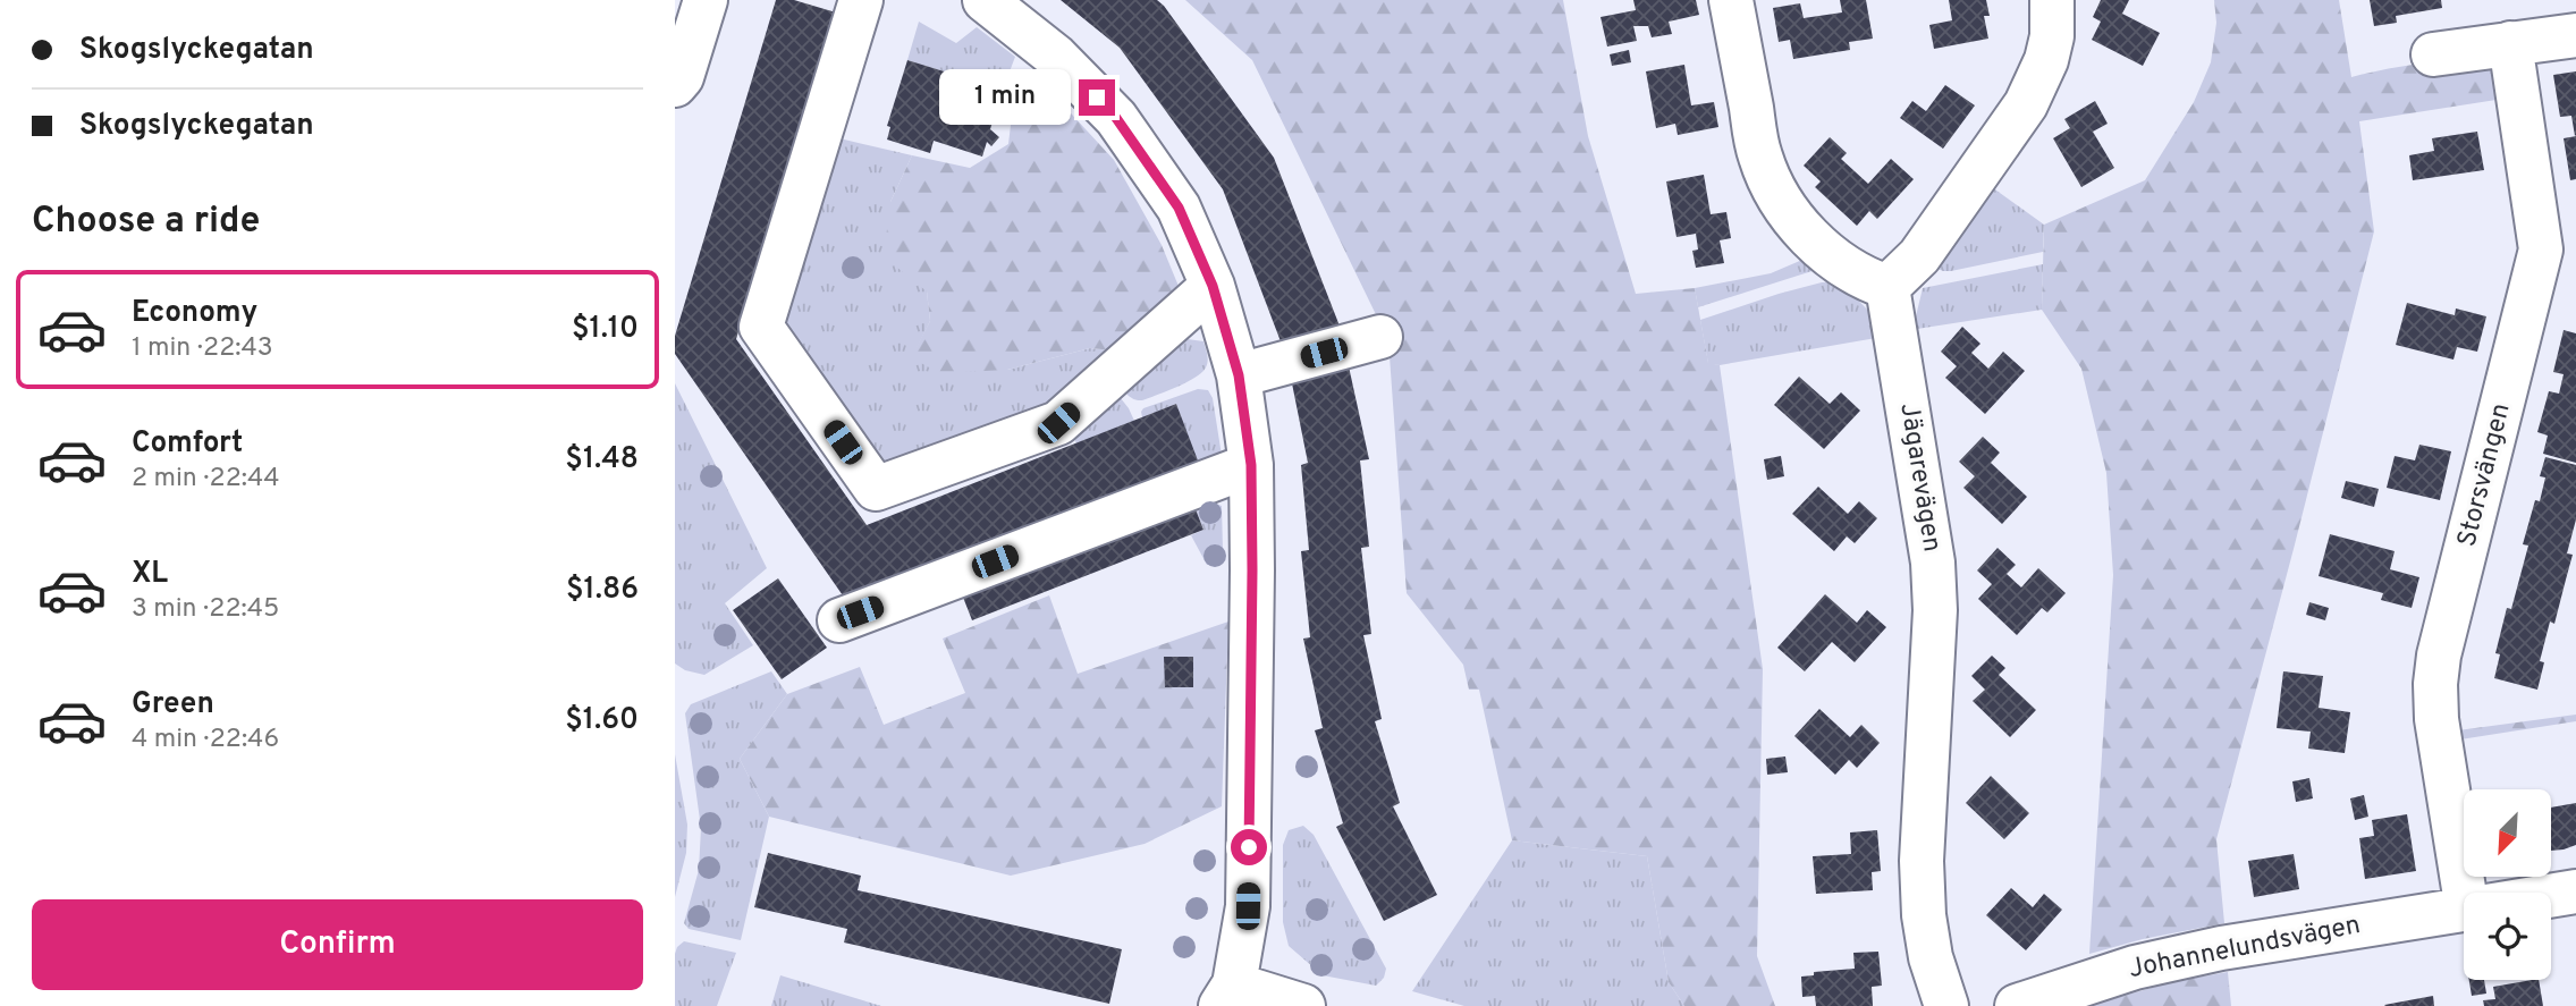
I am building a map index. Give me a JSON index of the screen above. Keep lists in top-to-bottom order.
{
  "streets": {
    "street": ["Storsvängen", "Jägarevägen", "Johannelundsvägen"]
  },
  "north": "bottom left",
  "page": {
    "banner": ["Skogslyckegatan", "Skogslyckegatan"],
    "bubble": "1 min",
    "heading": "Choose a ride",
    "list": [
      {
        "name": "Economy",
        "note": "1 min · 22:43",
        "value": "$1.10"
      },
      {
        "name": "Comfort",
        "note": "2 min · 22:44",
        "value": "$1.48"
      },
      {
        "name": "XL",
        "note": "3 min · 22:45",
        "value": "$1.86"
      },
      {
        "name": "Green",
        "note": "4 min · 22:46",
        "value": "$1.60"
      }
    ],
    "buttons": "Confirm"
  }
}
